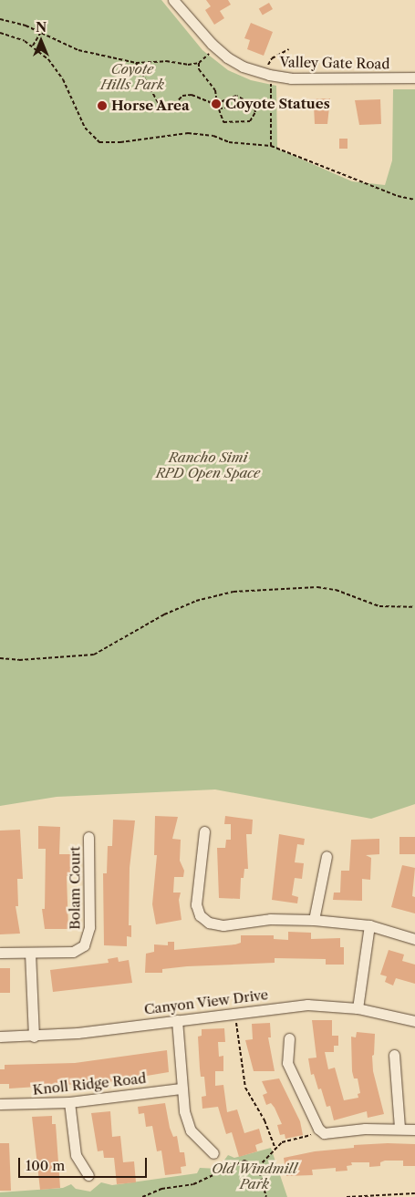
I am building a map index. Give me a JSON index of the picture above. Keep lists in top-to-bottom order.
{
  "streets": {
    "street": [
      "Valley Gate Road",
      "Bolam Court",
      "Canyon View Drive",
      "Knoll Ridge Road"
    ]
  },
  "parks": ["Coyote Hills Park", "Rancho Simi RPD Open Space", "Old Windmill Park"],
  "places": ["Coyote Statues", "Horse Area"],
  "scale_bar": "100 m",
  "north": "top"
}
